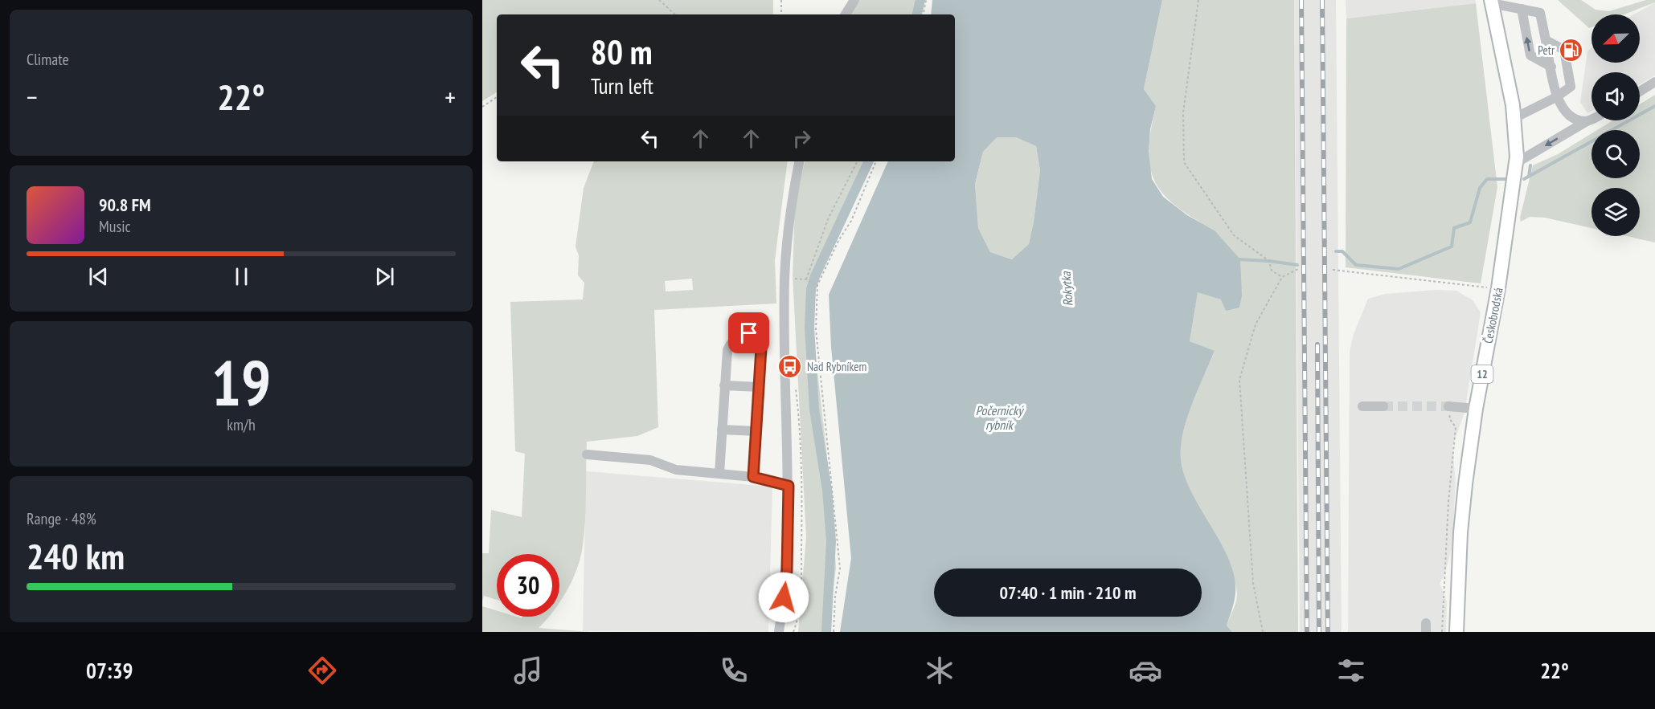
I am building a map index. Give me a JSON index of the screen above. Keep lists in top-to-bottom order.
{
  "streets": {
    "main road": ["Českobrodská", "12"]
  },
  "water": ["Rokytka", "Počernický rybník"],
  "places": {
    "fuel station": ["Petr"],
    "bus stop": ["Nad Rybníkem"]
  },
  "north": "bottom left",
  "page": {
    "tile": [
      "Climate",
      ["19", "km/h"],
      ["Range · 48%", "240 km"]
    ],
    "turn": ["80 m", "Turn left"],
    "heat": ["−", "22°", "+"],
    "song": ["90.8 FM", "Music"],
    "limit": "30",
    "trip": "07:40 · 1 min · 210 m",
    "tabs": ["07:39", "22°"]
  }
}
